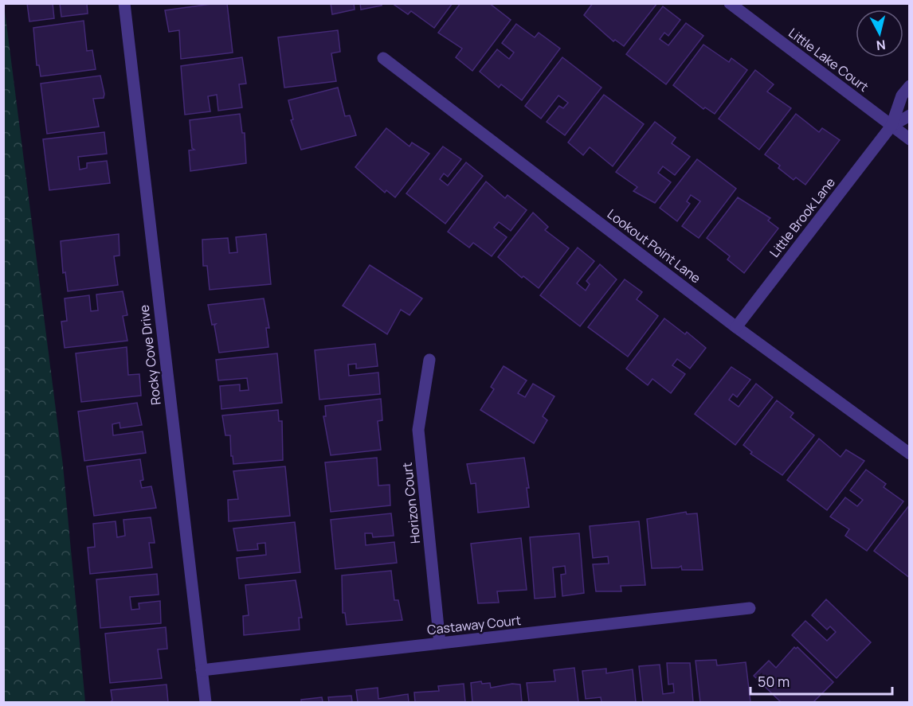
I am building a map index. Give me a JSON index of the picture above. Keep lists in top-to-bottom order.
{
  "streets": {
    "street": [
      "Little Lake Court",
      "Little Brook Lane",
      "Lookout Point Lane",
      "Rocky Cove Drive",
      "Horizon Court",
      "Castaway Court"
    ]
  },
  "crossings": [
    ["Little Lake Court", "Little Brook Lane"],
    ["Little Brook Lane", "Lookout Point Lane"],
    ["Rocky Cove Drive", "Castaway Court"],
    ["Horizon Court", "Castaway Court"]
  ],
  "scale_bar": "50 m",
  "north": "bottom"
}
